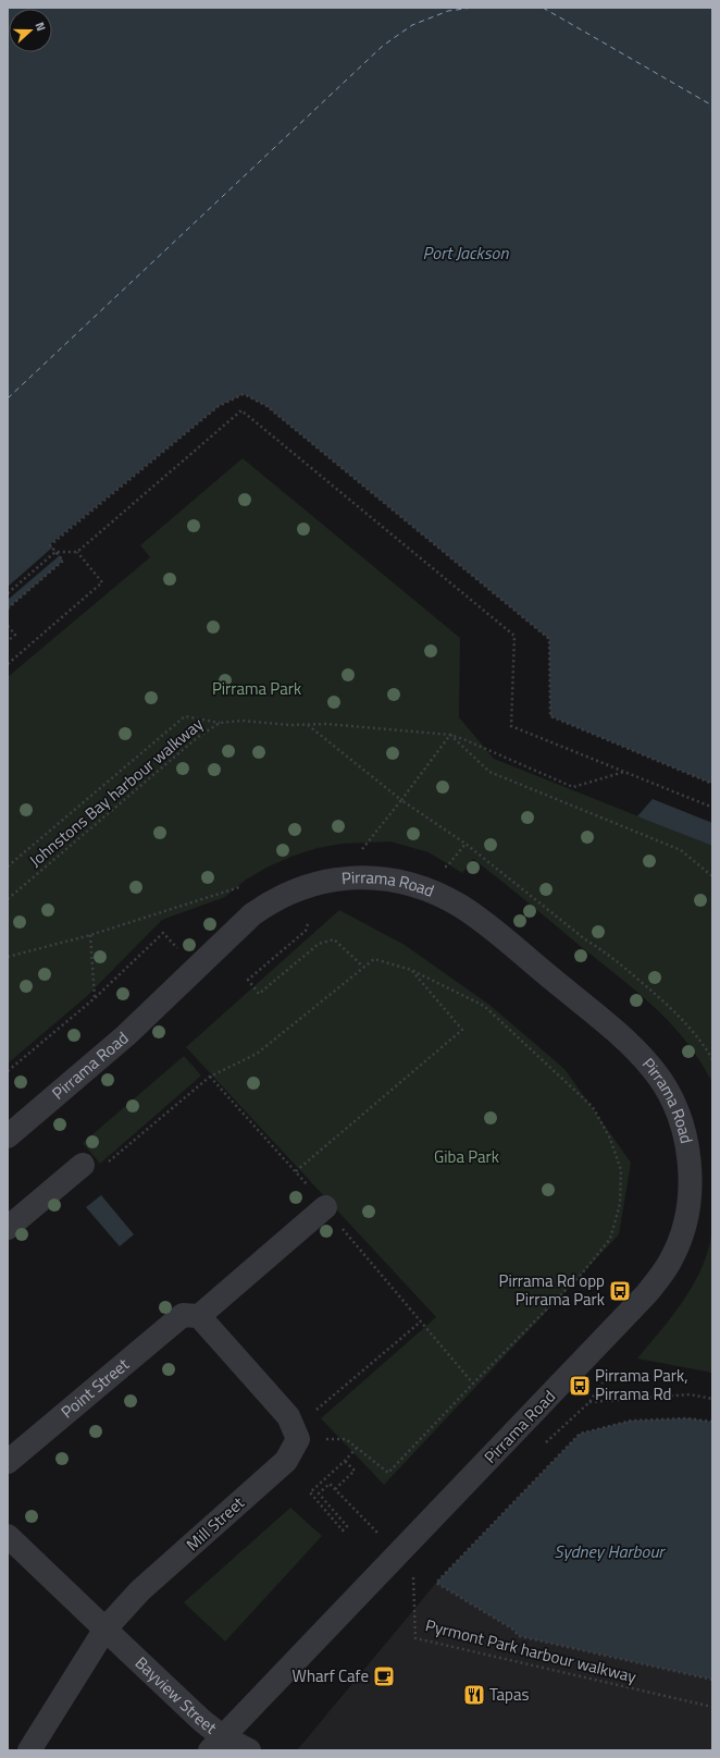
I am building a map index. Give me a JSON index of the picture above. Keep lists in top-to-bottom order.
{
  "streets": {
    "street": [
      "Pirrama Road",
      "Point Street",
      "Mill Street",
      "Bayview Street"
    ],
    "path": ["Johnstons Bay harbour walkway", "Pyrmont Park harbour walkway"]
  },
  "crossings": [
    ["Mill Street", "Bayview Street"]
  ],
  "water": ["Port Jackson", "Sydney Harbour"],
  "parks": ["Pirrama Park", "Giba Park"],
  "places": {
    "bus stop": ["Pirrama Rd opp Pirrama Park", "Pirrama Park, Pirrama Rd"],
    "cafe": ["Wharf Cafe"],
    "restaurant": ["Tapas"]
  },
  "north": "right"
}
